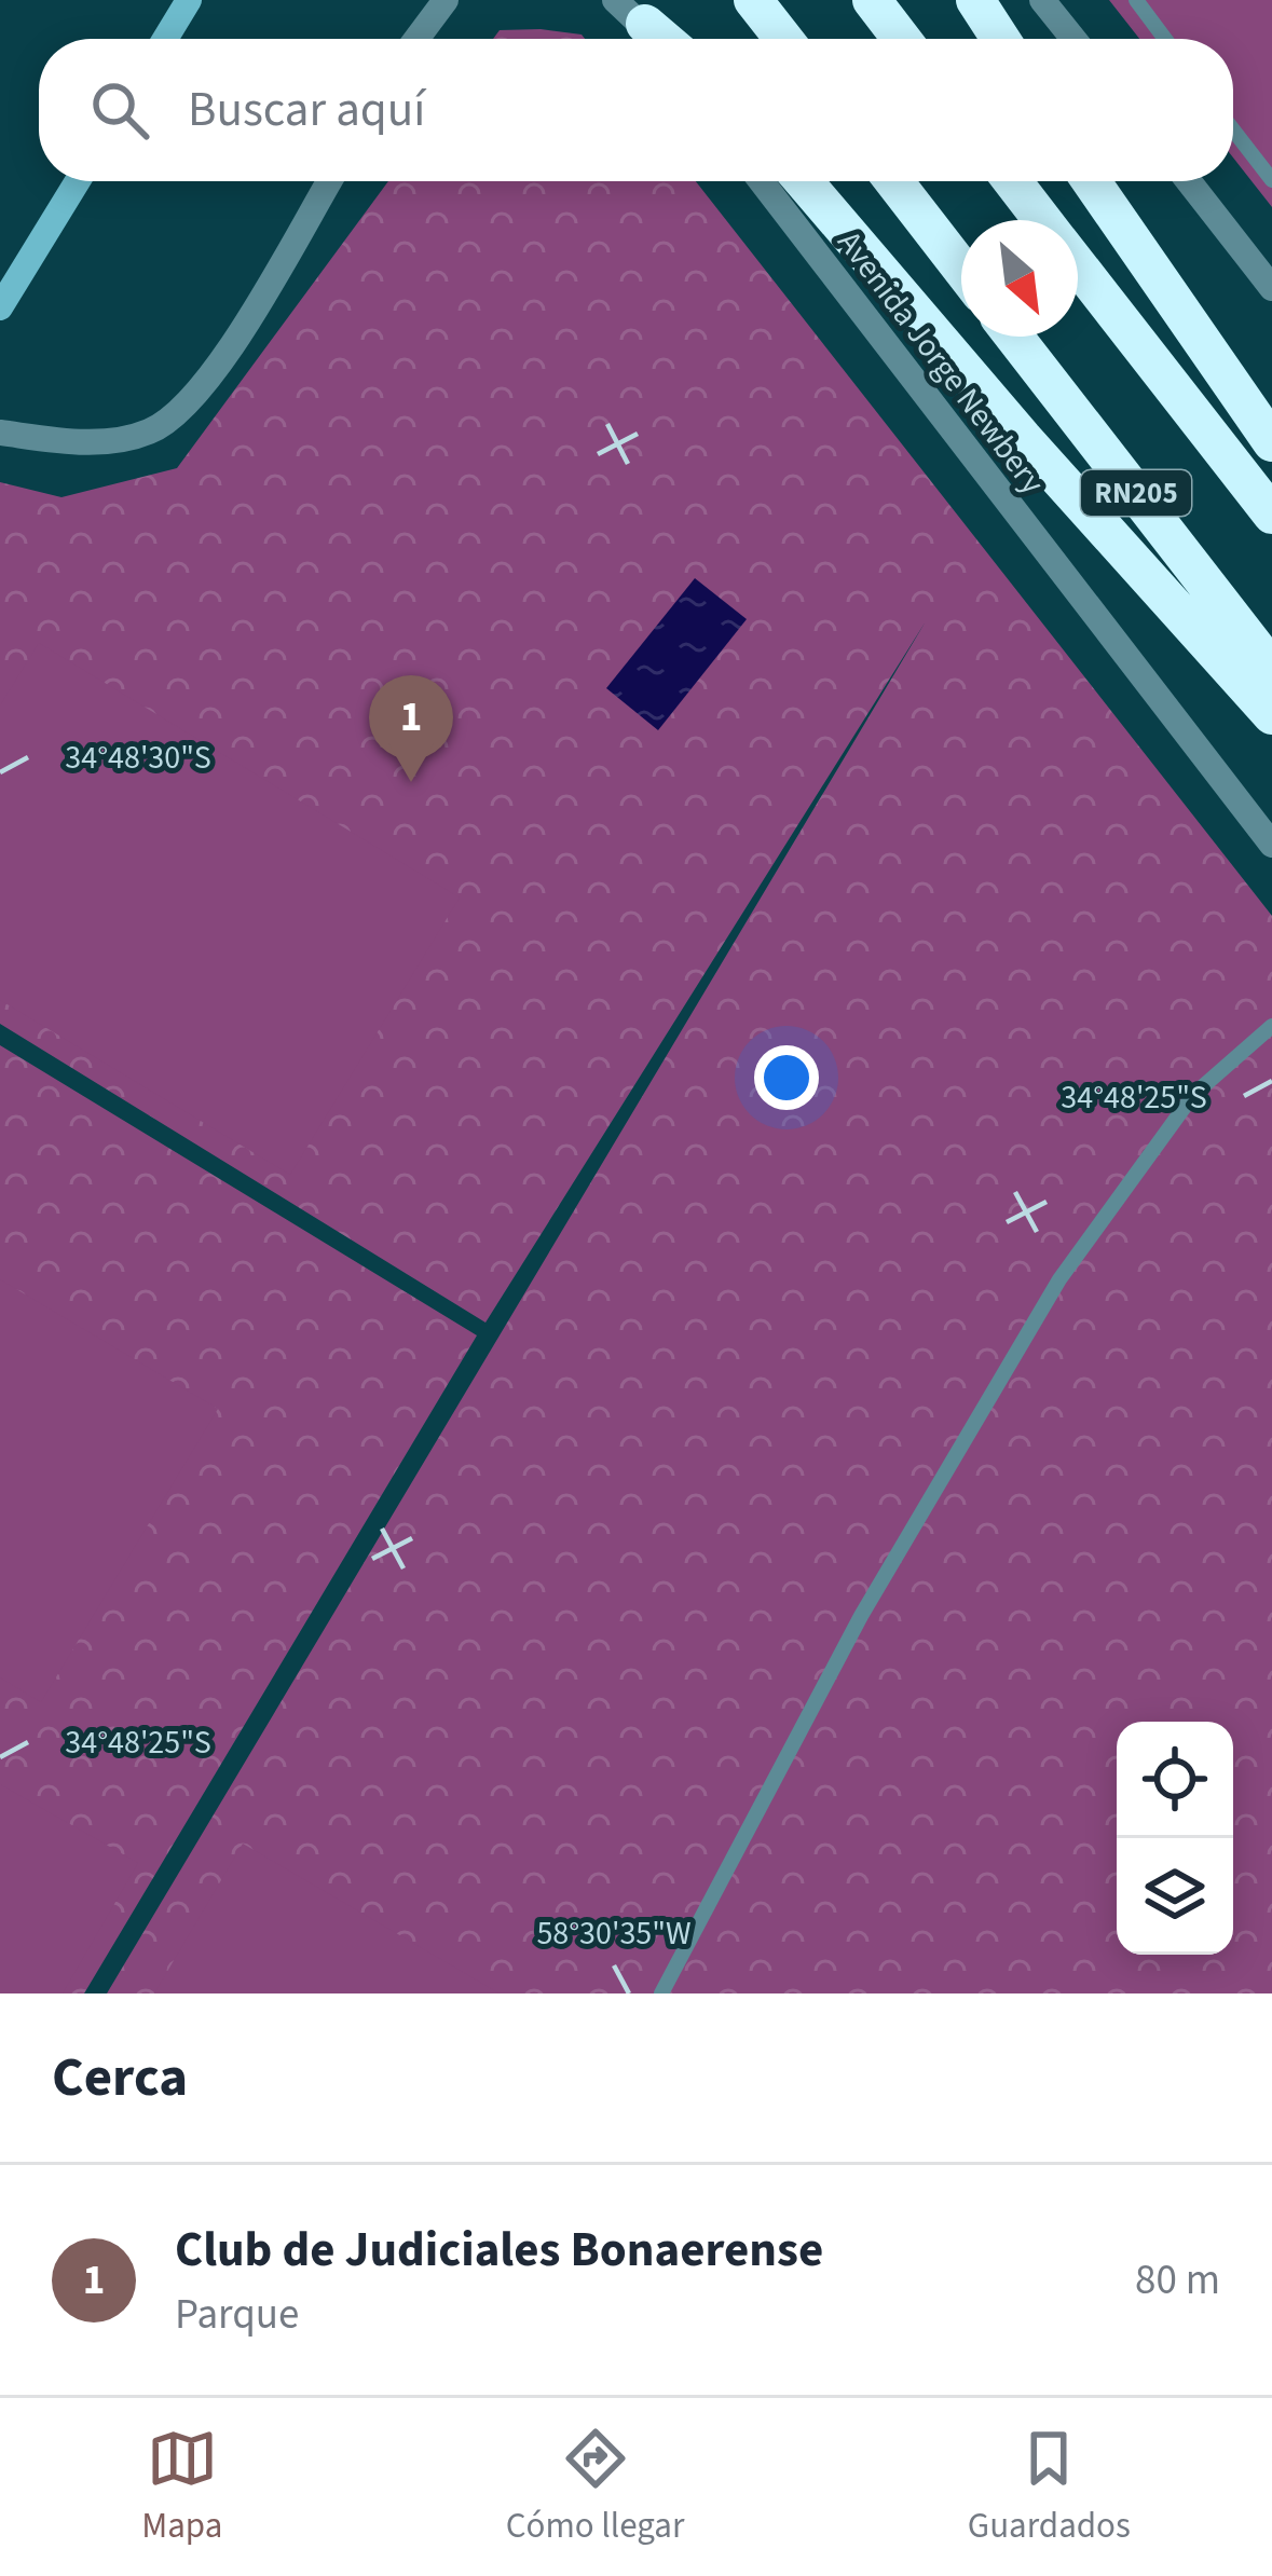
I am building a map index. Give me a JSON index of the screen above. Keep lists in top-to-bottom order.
{
  "streets": {
    "highway": ["RN205"],
    "street": ["Avenida Jorge Newbery"]
  },
  "north": "bottom right",
  "page": {
    "search": "Buscar aquí",
    "pins": "1",
    "heading": "Cerca",
    "list": [
      {
        "mark": "1",
        "name": "Club de Judiciales Bonaerense",
        "note": "Parque",
        "value": "80 m"
      }
    ],
    "nav": ["Mapa", "Cómo llegar", "Guardados"]
  },
  "coordinates": ["34°48'30\"S", "34°48'25\"S", "58°30'35\"W"]
}
